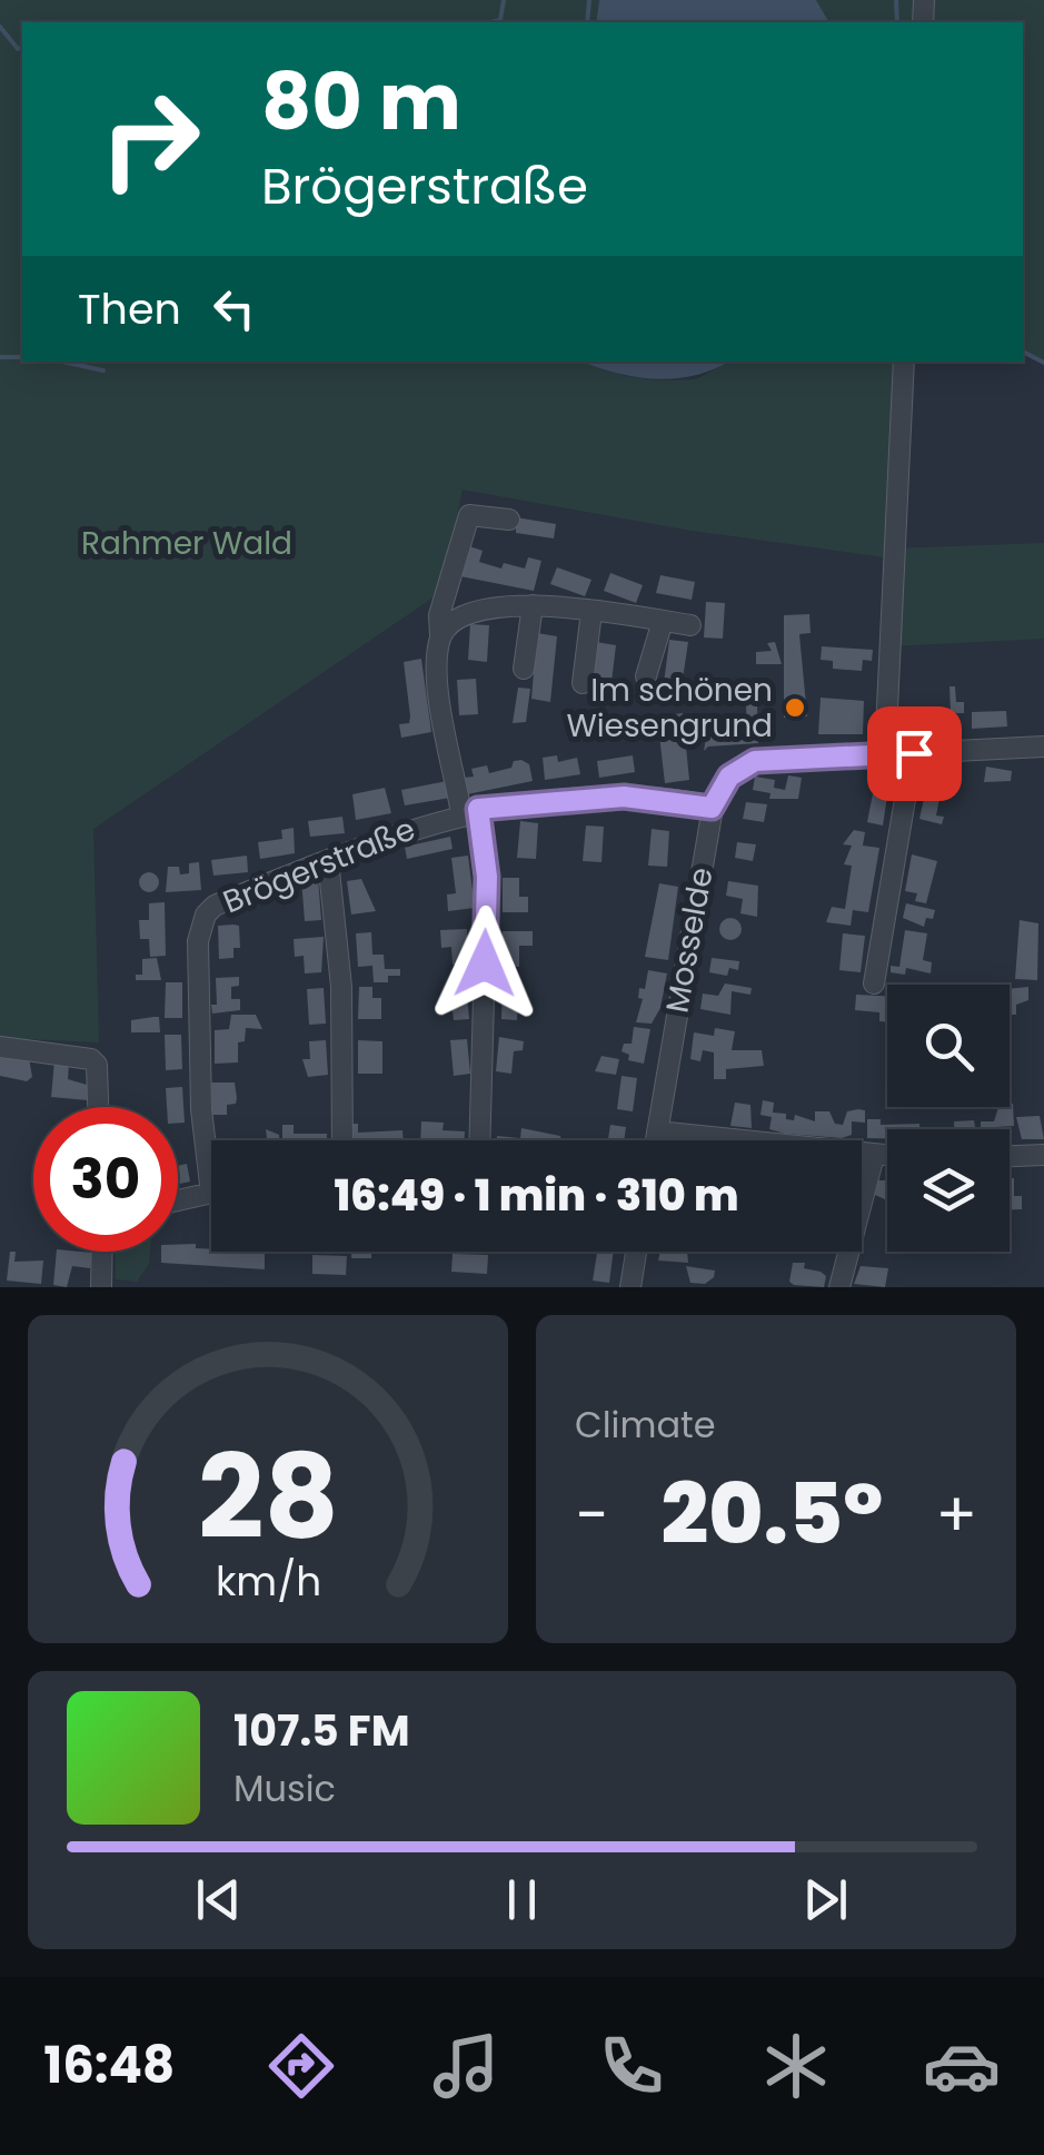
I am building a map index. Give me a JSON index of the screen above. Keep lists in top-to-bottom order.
{
  "streets": {
    "street": ["Brögerstraße", "Mosselde"]
  },
  "crossings": [
    ["Brögerstraße", "Mosselde"]
  ],
  "parks": ["Rahmer Wald"],
  "places": ["Im schönen Wiesengrund"],
  "page": {
    "turn": ["80 m", "Brögerstraße"],
    "then": "Then",
    "limit": "30",
    "trip": "16:49 · 1 min · 310 m",
    "tile": "Climate",
    "heat": ["−", "20.5°", "+"],
    "song": ["107.5 FM", "Music"],
    "tabs": "16:48",
    "gauge": ["28", "km/h"]
  }
}
